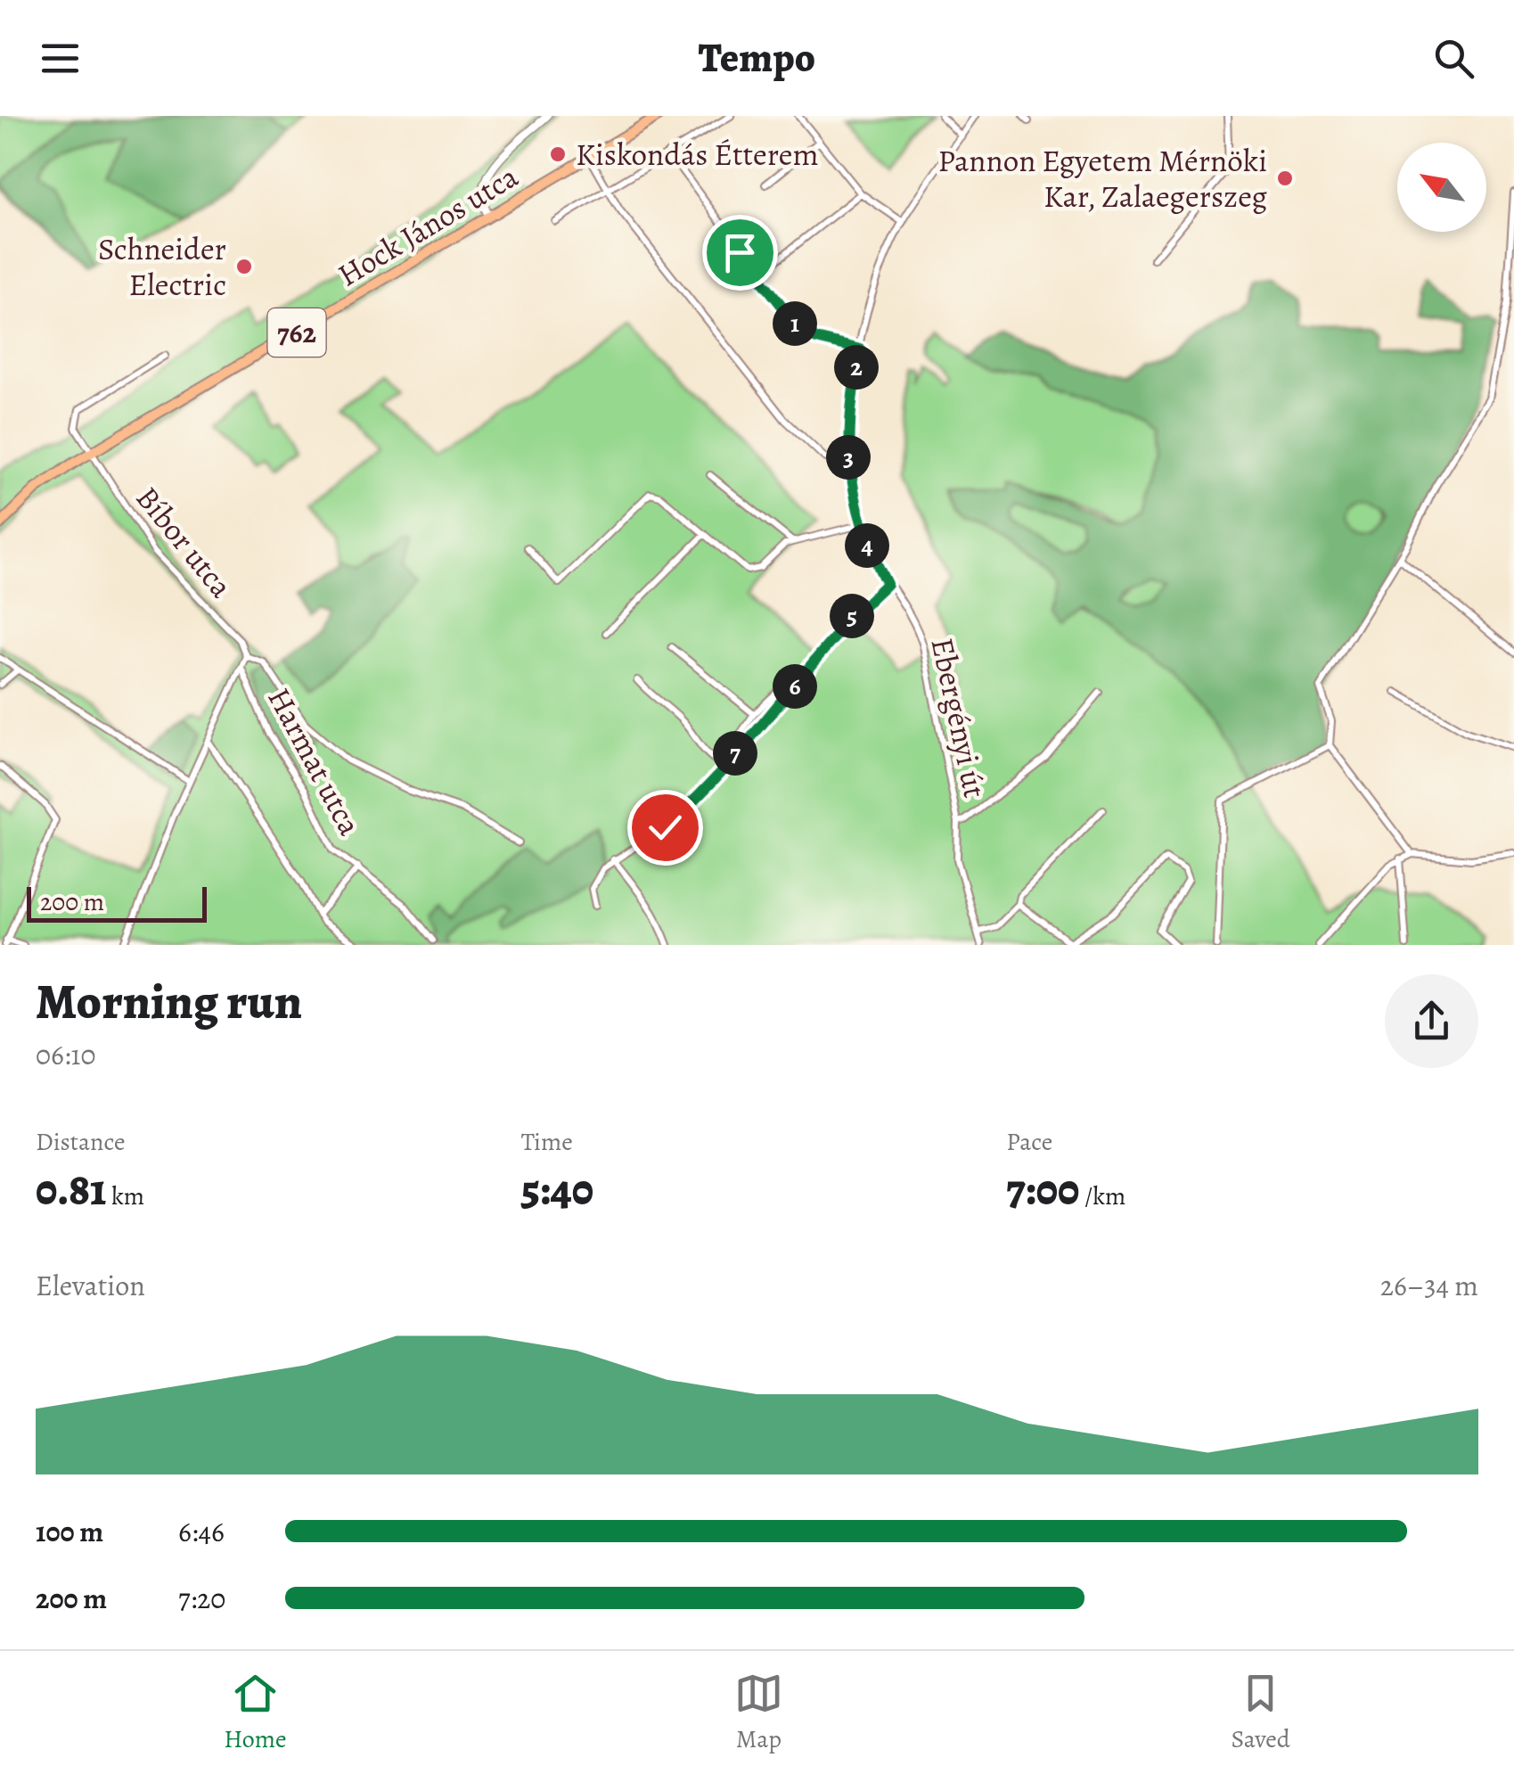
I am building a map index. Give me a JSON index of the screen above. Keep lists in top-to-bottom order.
{
  "streets": {
    "main road": ["Hock János utca", "762"],
    "street": ["Bíbor utca", "Ebergényi út", "Harmat utca"]
  },
  "crossings": [
    ["Hock János utca", "Bíbor utca"]
  ],
  "places": ["Kiskondás Étterem", "Pannon Egyetem Mérnöki Kar, Zalaegerszeg", "Schneider Electric"],
  "scale_bar": "200 m",
  "north": "top left",
  "page": {
    "header": "Tempo",
    "pins": [
      "1",
      "2",
      "3",
      "4",
      "5",
      "6",
      "7"
    ],
    "scale": "200 m",
    "heading": ["Morning run", "06:10"],
    "stats": [
      ["Distance", "0.81 km"],
      ["Time", "5:40"],
      ["Pace", "7:00 /km"]
    ],
    "chart": ["Elevation", "26–34 m"],
    "list": [
      {
        "name": "100 m",
        "note": "6:46"
      },
      {
        "name": "200 m",
        "note": "7:20"
      }
    ],
    "tabs": ["Home", "Map", "Saved"]
  }
}
